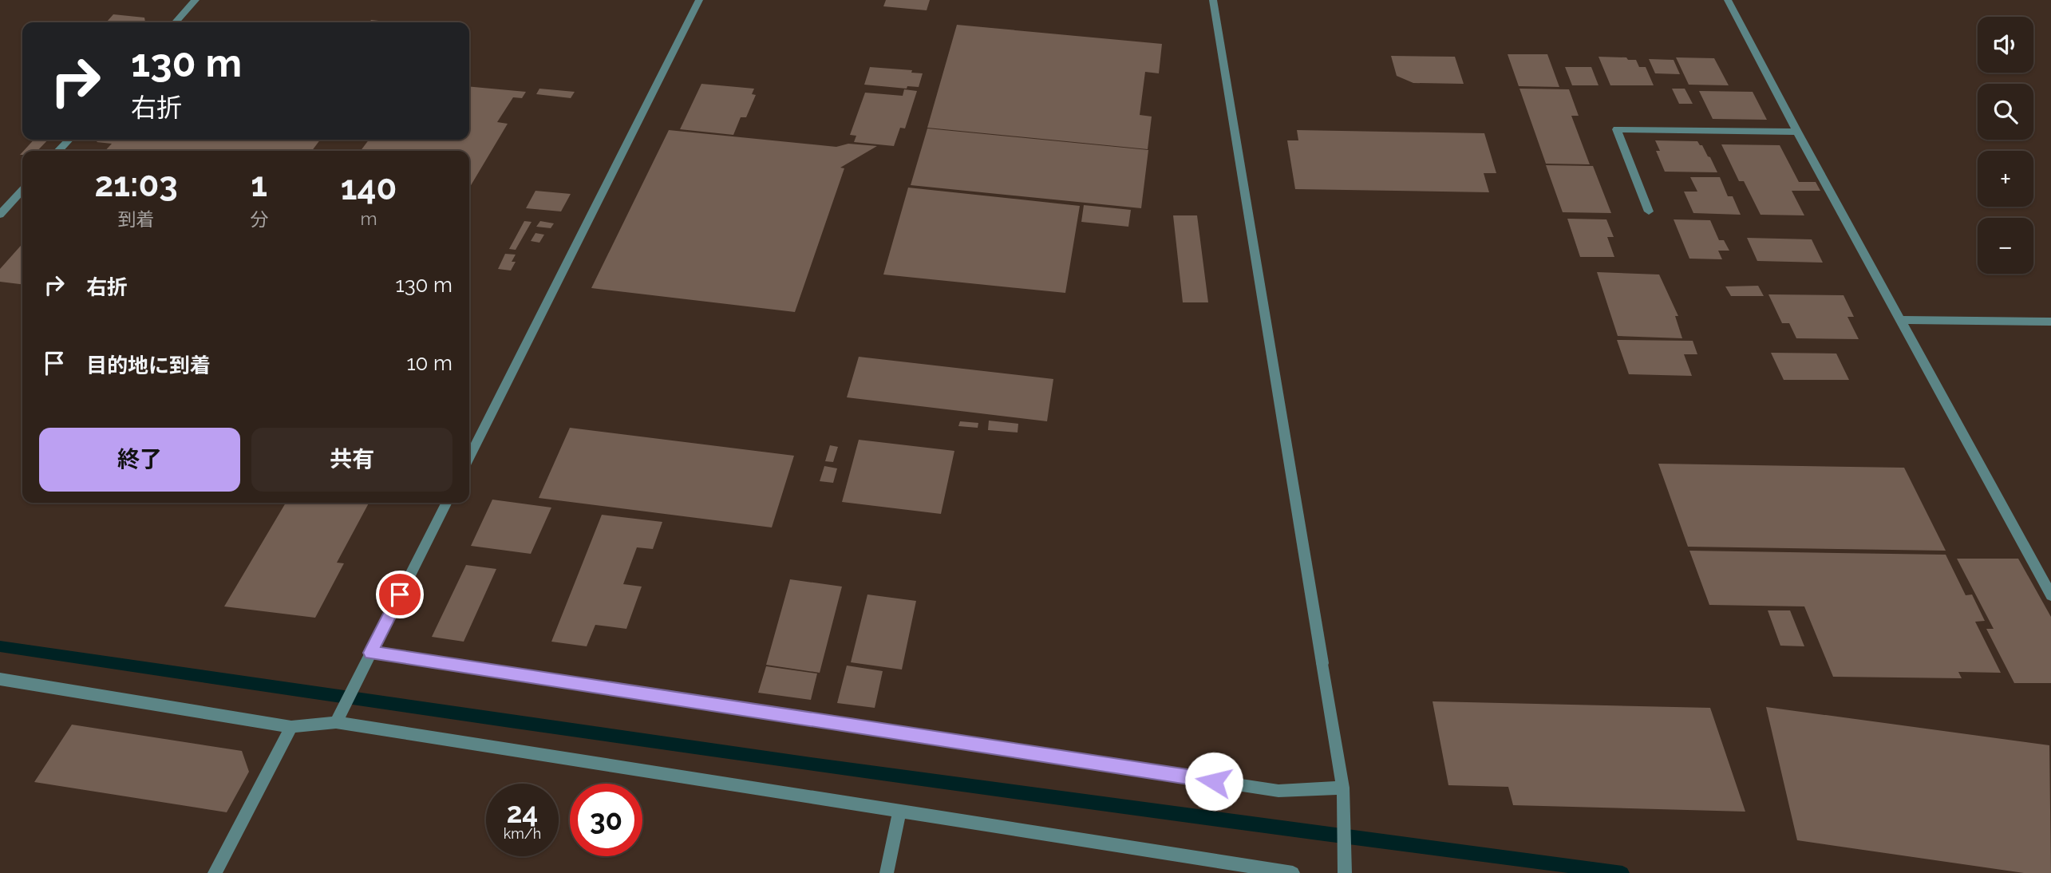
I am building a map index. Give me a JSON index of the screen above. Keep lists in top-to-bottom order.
{
  "page": {
    "map_buttons": ["+", "−"],
    "turn": ["130 m", "右折"],
    "eta": [
      "21:03",
      "到着",
      "1",
      "分",
      "140",
      "m"
    ],
    "list": [
      {
        "name": "右折",
        "value": "130 m"
      },
      {
        "name": "目的地に到着",
        "value": "10 m"
      }
    ],
    "buttons": ["終了", "共有"],
    "speed": "24 km/h",
    "limit": "30"
  }
}
